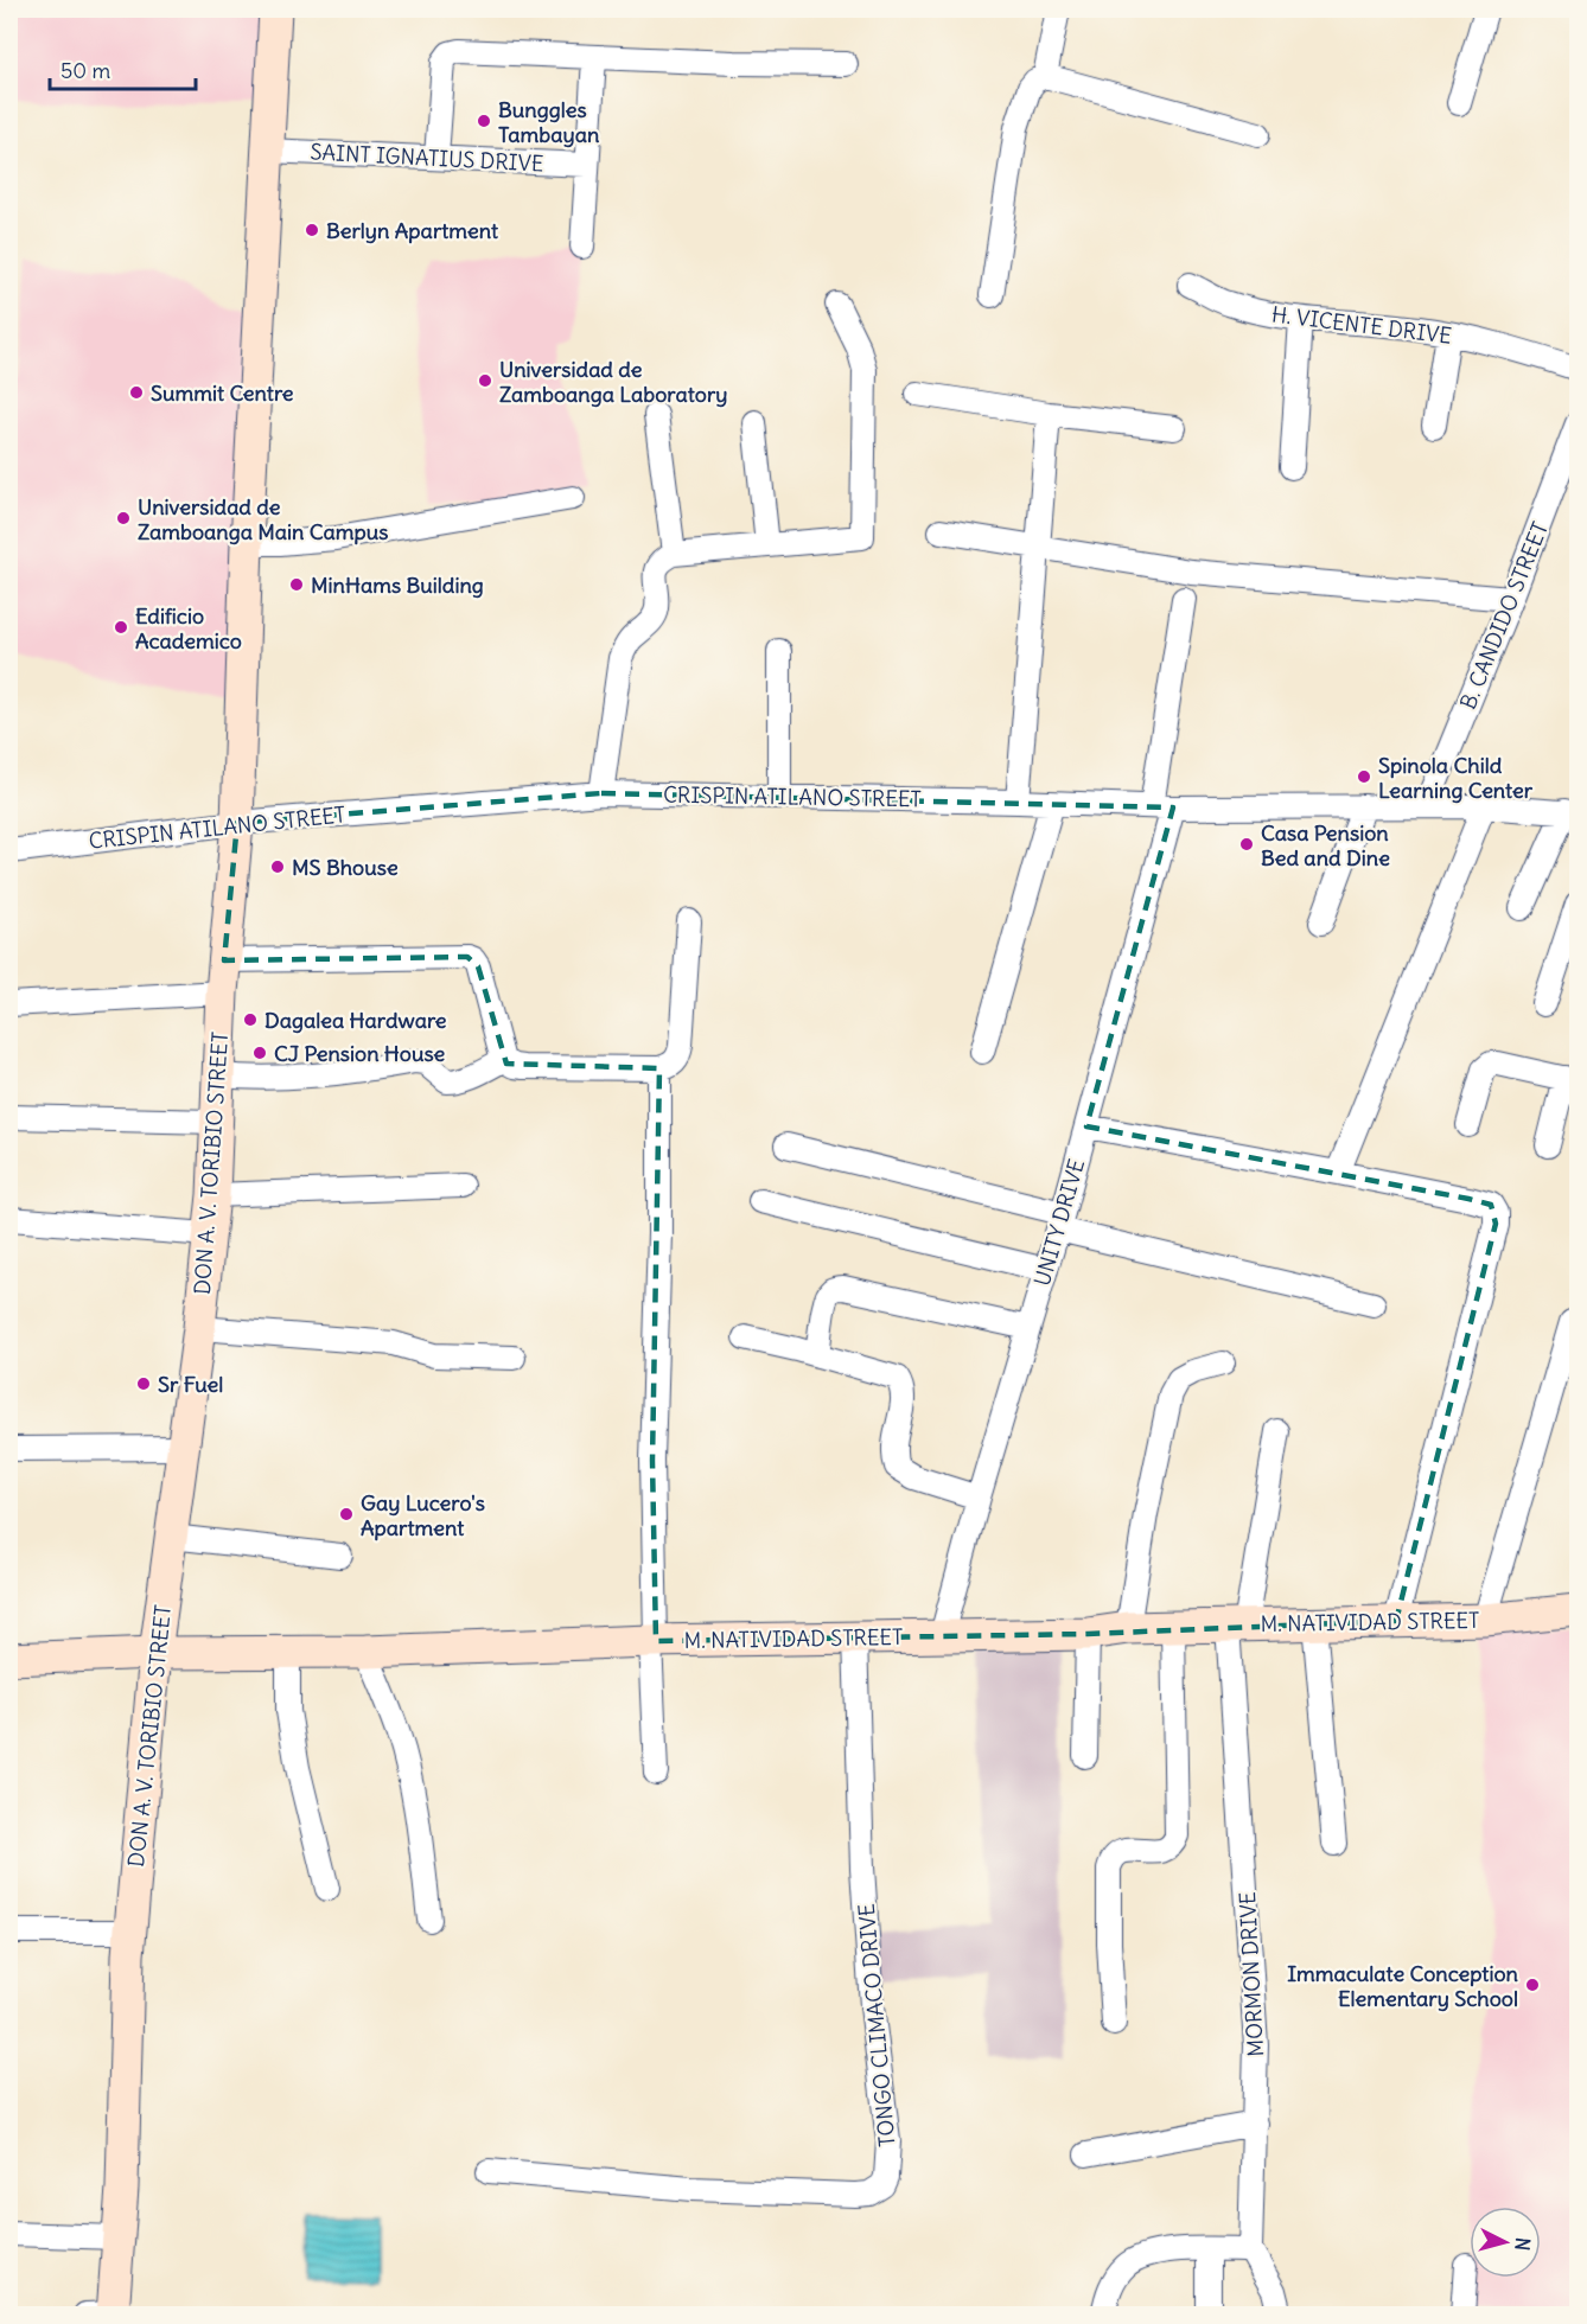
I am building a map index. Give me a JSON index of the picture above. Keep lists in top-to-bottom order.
{
  "streets": {
    "street": [
      "SAINT IGNATIUS DRIVE",
      "H. VICENTE DRIVE",
      "B. CANDIDO STREET",
      "CRISPIN ATILANO STREET",
      "DON A. V. TORIBIO STREET",
      "UNITY DRIVE",
      "M. NATIVIDAD STREET",
      "MORMON DRIVE",
      "TONGO CLIMACO DRIVE"
    ]
  },
  "crossings": [
    ["SAINT IGNATIUS DRIVE", "DON A. V. TORIBIO STREET"],
    ["B. CANDIDO STREET", "CRISPIN ATILANO STREET"],
    ["CRISPIN ATILANO STREET", "DON A. V. TORIBIO STREET"],
    ["CRISPIN ATILANO STREET", "UNITY DRIVE"],
    ["DON A. V. TORIBIO STREET", "M. NATIVIDAD STREET"],
    ["UNITY DRIVE", "M. NATIVIDAD STREET"],
    ["M. NATIVIDAD STREET", "MORMON DRIVE"],
    ["M. NATIVIDAD STREET", "TONGO CLIMACO DRIVE"]
  ],
  "places": [
    "Bunggles Tambayan",
    "Berlyn Apartment",
    "Universidad de Zamboanga Laboratory",
    "Summit Centre",
    "Universidad de Zamboanga Main Campus",
    "MinHams Building",
    "Edificio Academico",
    "Spinola Child Learning Center",
    "Casa Pension Bed and Dine",
    "MS Bhouse",
    "Dagalea Hardware",
    "CJ Pension House",
    "Sr Fuel",
    "Gay Lucero's Apartment",
    "Immaculate Conception Elementary School"
  ],
  "scale_bar": "50 m",
  "north": "right"
}
